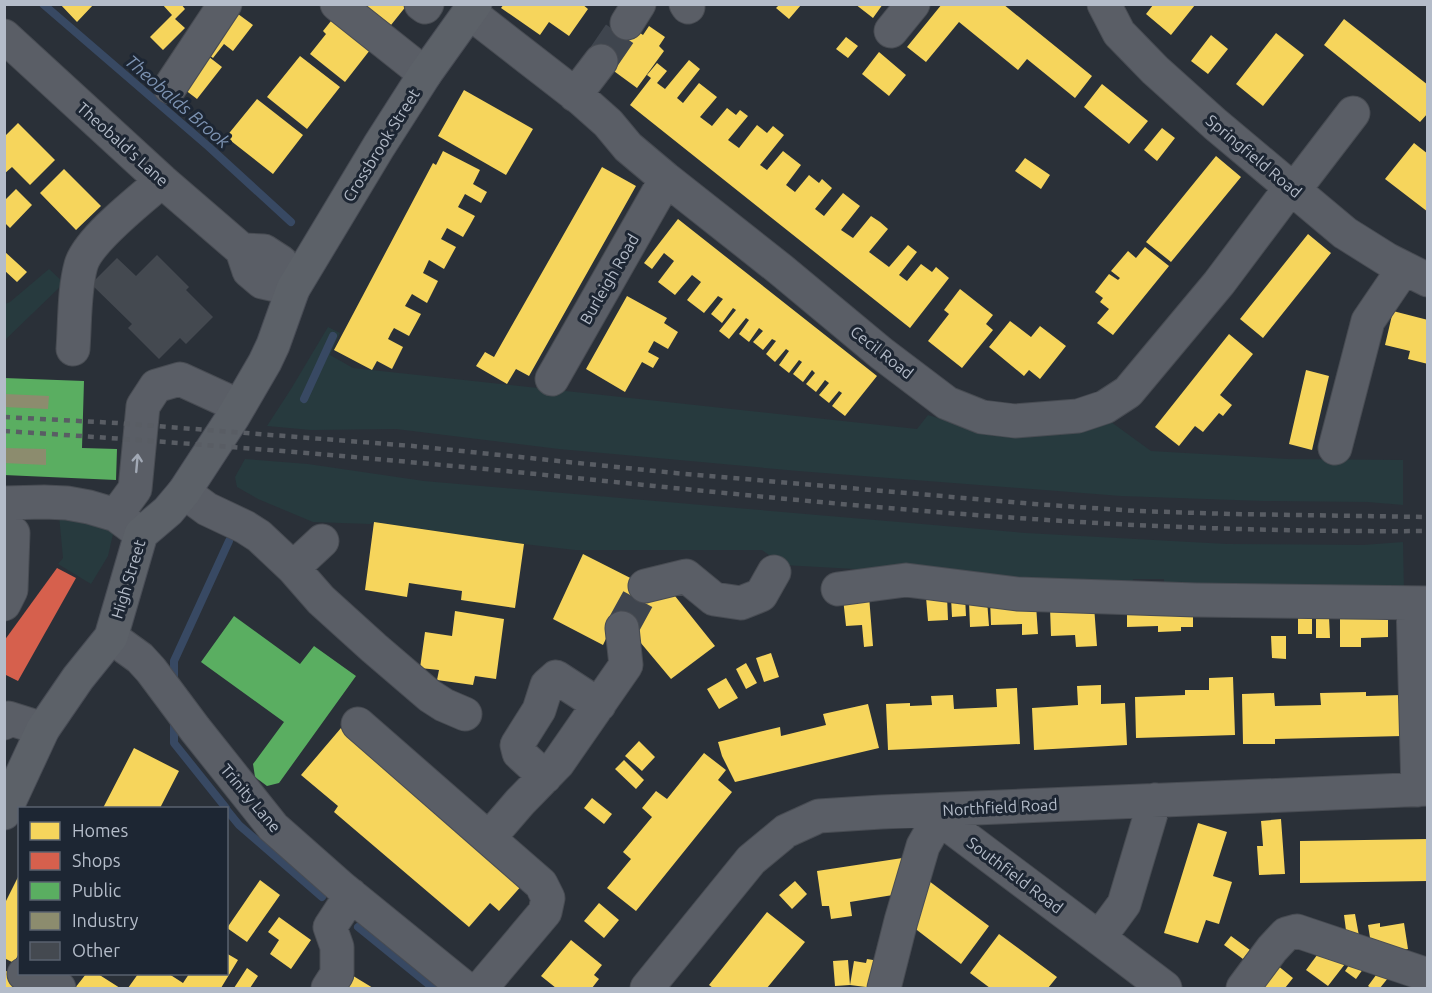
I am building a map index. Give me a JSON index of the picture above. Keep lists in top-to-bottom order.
{
  "streets": {
    "main road": ["Crossbrook Street", "High Street"],
    "street": [
      "Theobald's Lane",
      "Springfield Road",
      "Burleigh Road",
      "Cecil Road",
      "Trinity Lane",
      "Northfield Road",
      "Southfield Road"
    ]
  },
  "crossings": [
    ["Theobald's Lane", "Crossbrook Street"],
    ["Theobald's Lane", "High Street"],
    ["Crossbrook Street", "Cecil Road"],
    ["Crossbrook Street", "High Street"],
    ["Springfield Road", "Cecil Road"],
    ["Burleigh Road", "Cecil Road"],
    ["High Street", "Trinity Lane"],
    ["Northfield Road", "Southfield Road"]
  ],
  "water": ["Theobalds Brook"],
  "legend": [
    "Homes",
    "Shops",
    "Public",
    "Industry",
    "Other"
  ]
}
